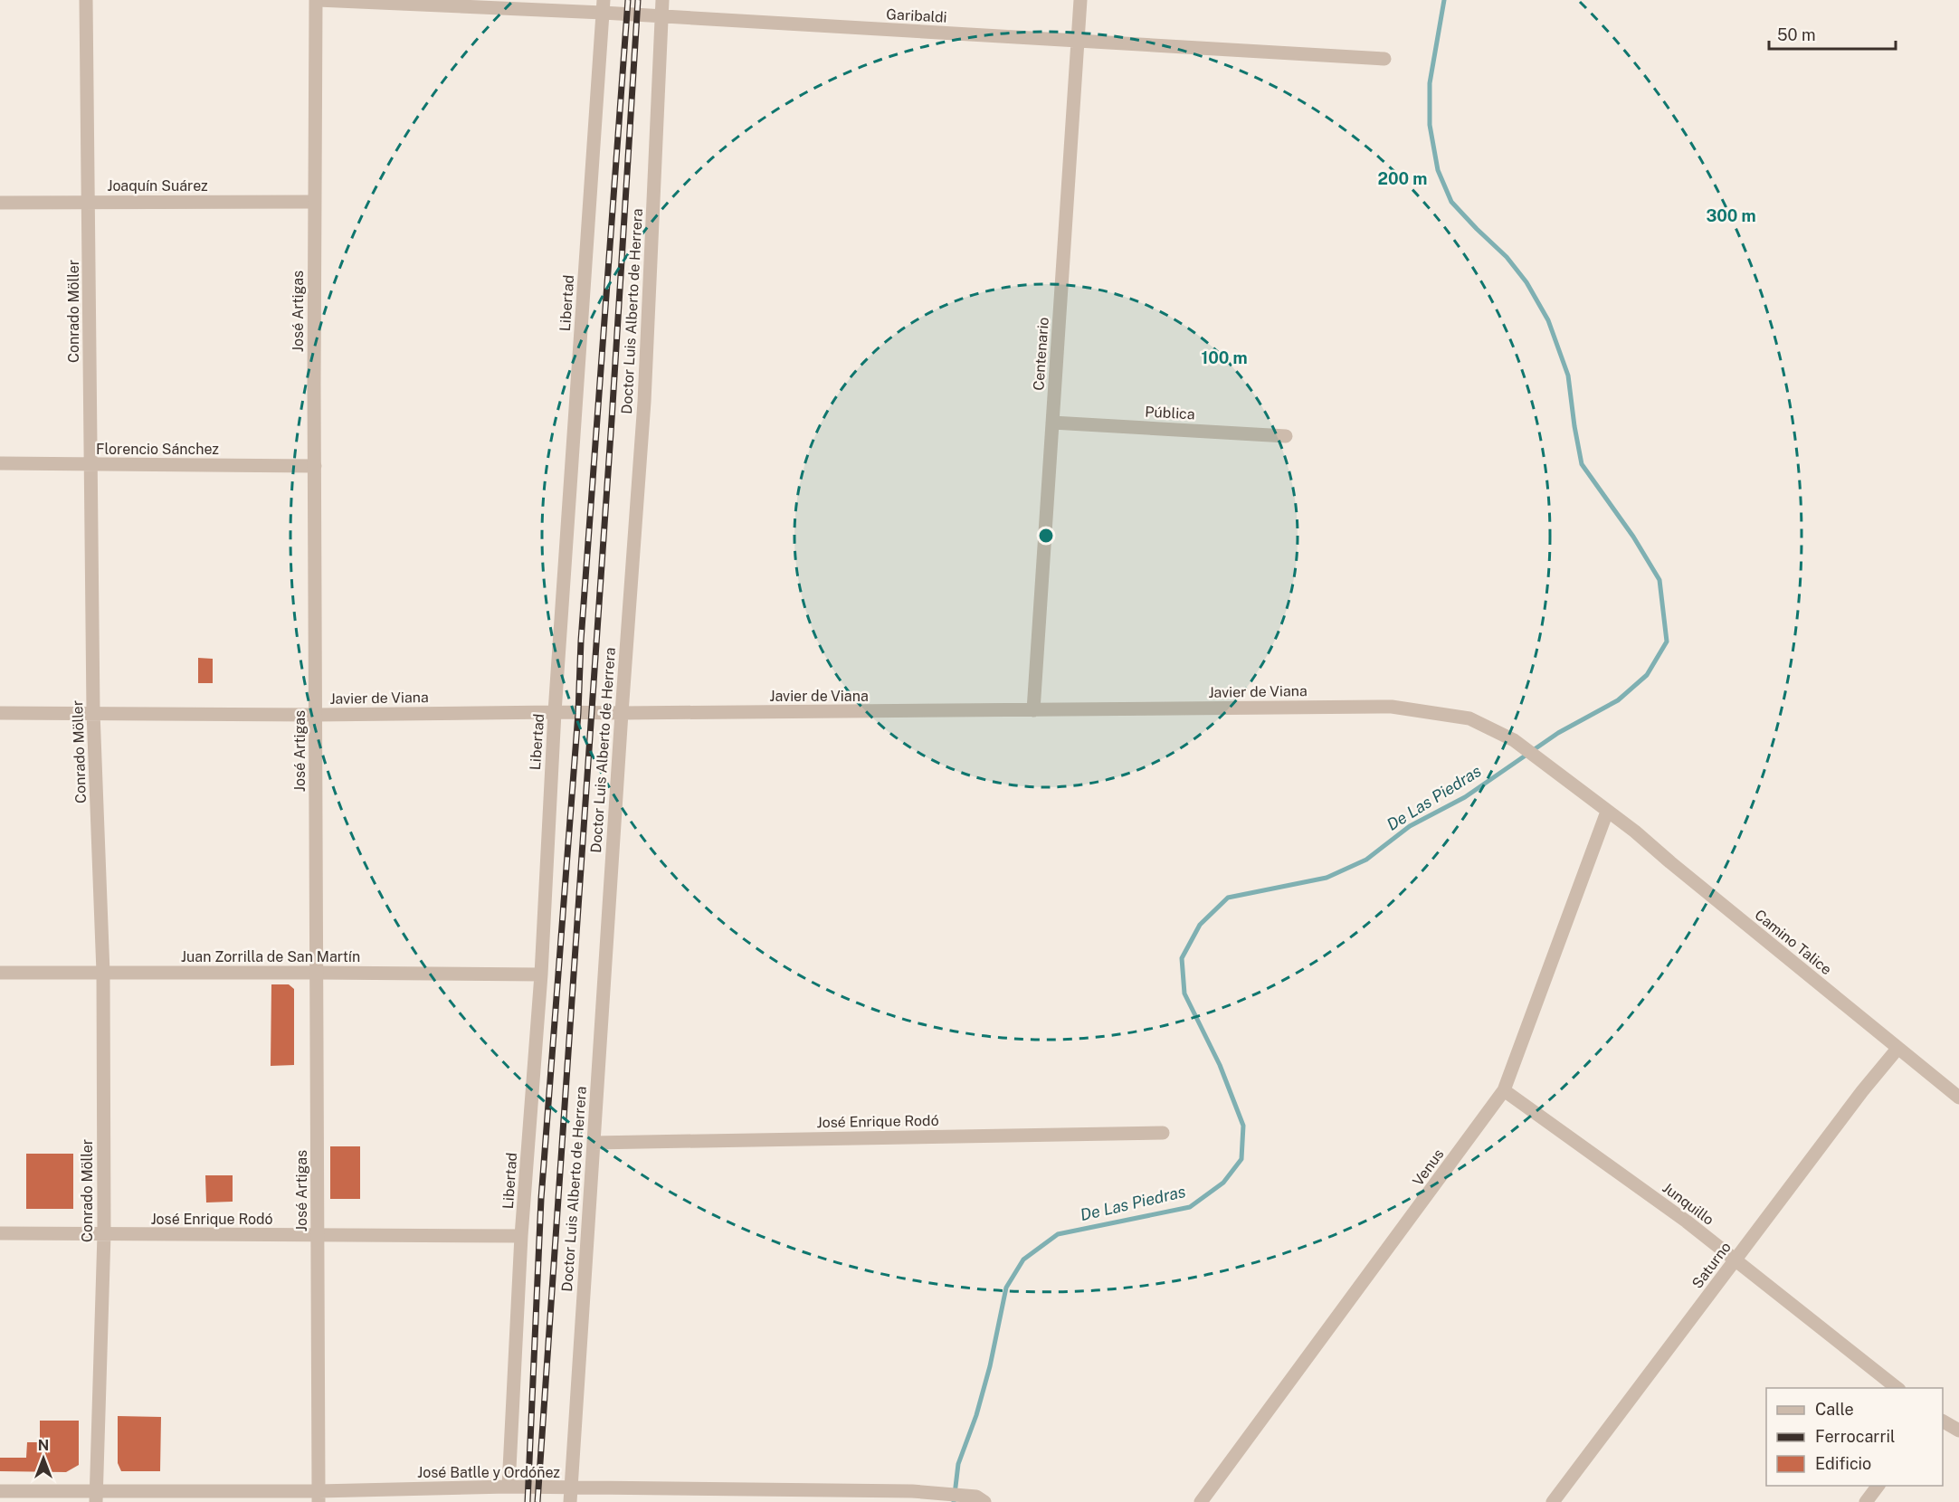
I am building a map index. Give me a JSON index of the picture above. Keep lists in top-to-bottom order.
{
  "streets": {
    "street": [
      "Garibaldi",
      "Joaquín Suárez",
      "Libertad",
      "Conrado Möller",
      "José Artigas",
      "Doctor Luis Alberto de Herrera",
      "Centenario",
      "Pública",
      "Florencio Sánchez",
      "Javier de Viana",
      "Camino Talice",
      "Juan Zorrilla de San Martín",
      "José Enrique Rodó",
      "Venus",
      "Junquillo",
      "Saturno",
      "José Batlle y Ordóñez"
    ]
  },
  "crossings": [
    ["Garibaldi", "Libertad"],
    ["Garibaldi", "José Artigas"],
    ["Garibaldi", "Doctor Luis Alberto de Herrera"],
    ["Garibaldi", "Centenario"],
    ["Joaquín Suárez", "Conrado Möller"],
    ["Joaquín Suárez", "José Artigas"],
    ["Libertad", "Javier de Viana"],
    ["Libertad", "Juan Zorrilla de San Martín"],
    ["Libertad", "José Enrique Rodó"],
    ["Libertad", "José Batlle y Ordóñez"],
    ["Conrado Möller", "Florencio Sánchez"],
    ["Conrado Möller", "Javier de Viana"],
    ["Conrado Möller", "Juan Zorrilla de San Martín"],
    ["Conrado Möller", "José Enrique Rodó"],
    ["Conrado Möller", "José Batlle y Ordóñez"],
    ["José Artigas", "Florencio Sánchez"],
    ["José Artigas", "Javier de Viana"],
    ["José Artigas", "Juan Zorrilla de San Martín"],
    ["José Artigas", "José Enrique Rodó"],
    ["José Artigas", "José Batlle y Ordóñez"],
    ["Doctor Luis Alberto de Herrera", "Javier de Viana"],
    ["Doctor Luis Alberto de Herrera", "José Enrique Rodó"],
    ["Doctor Luis Alberto de Herrera", "José Batlle y Ordóñez"],
    ["Centenario", "Pública"],
    ["Centenario", "Javier de Viana"],
    ["Javier de Viana", "Camino Talice"],
    ["Javier de Viana", "Venus"],
    ["Camino Talice", "Venus"],
    ["Camino Talice", "Saturno"],
    ["Venus", "Junquillo"],
    ["Junquillo", "Saturno"]
  ],
  "water": ["De Las Piedras"],
  "legend": ["Calle", "Ferrocarril", "Edificio"],
  "scale_bar": "50 m",
  "north": "top",
  "rings": ["200 m", "300 m", "100 m"]
}
